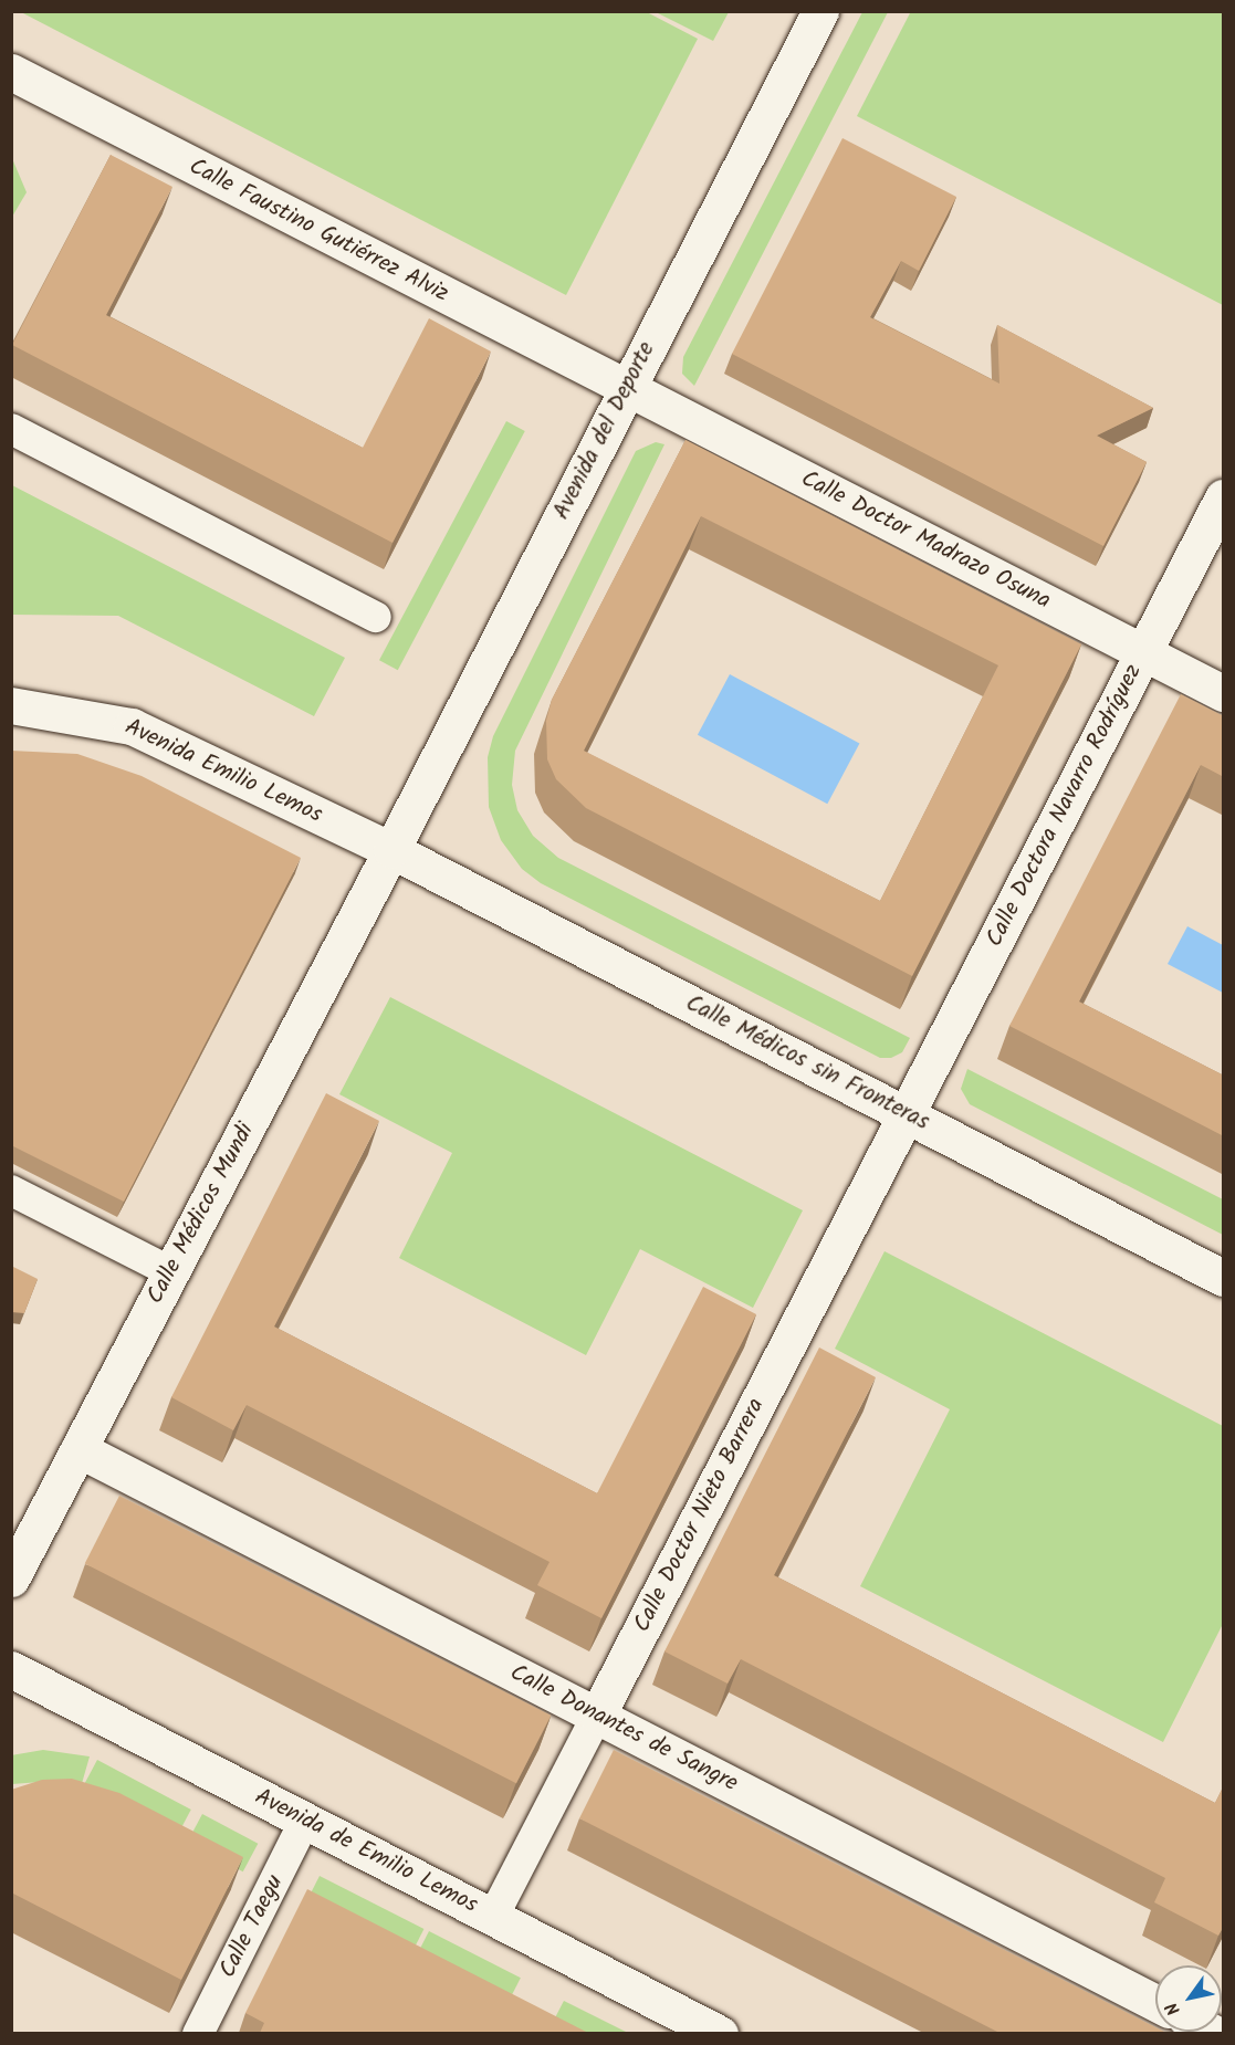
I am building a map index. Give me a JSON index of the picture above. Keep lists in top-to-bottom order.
{
  "streets": {
    "street": [
      "Calle Faustino Gutiérrez Alviz",
      "Avenida del Deporte",
      "Calle Doctor Madrazo Osuna",
      "Avenida Emilio Lemos",
      "Calle Doctora Navarro Rodríguez",
      "Calle Médicos sin Fronteras",
      "Calle Médicos Mundi",
      "Calle Doctor Nieto Barrera",
      "Calle Donantes de Sangre",
      "Avenida de Emilio Lemos",
      "Calle Taegu"
    ]
  },
  "crossings": [
    ["Calle Faustino Gutiérrez Alviz", "Avenida del Deporte"],
    ["Calle Faustino Gutiérrez Alviz", "Calle Doctor Madrazo Osuna"],
    ["Avenida del Deporte", "Calle Doctor Madrazo Osuna"],
    ["Avenida del Deporte", "Avenida Emilio Lemos"],
    ["Avenida del Deporte", "Calle Médicos sin Fronteras"],
    ["Avenida del Deporte", "Calle Médicos Mundi"],
    ["Calle Doctor Madrazo Osuna", "Calle Doctora Navarro Rodríguez"],
    ["Avenida Emilio Lemos", "Calle Médicos sin Fronteras"],
    ["Avenida Emilio Lemos", "Calle Médicos Mundi"],
    ["Calle Doctora Navarro Rodríguez", "Calle Médicos sin Fronteras"],
    ["Calle Doctora Navarro Rodríguez", "Calle Doctor Nieto Barrera"],
    ["Calle Médicos sin Fronteras", "Calle Médicos Mundi"],
    ["Calle Médicos sin Fronteras", "Calle Doctor Nieto Barrera"],
    ["Calle Médicos Mundi", "Calle Donantes de Sangre"],
    ["Calle Doctor Nieto Barrera", "Calle Donantes de Sangre"],
    ["Calle Doctor Nieto Barrera", "Avenida de Emilio Lemos"],
    ["Avenida de Emilio Lemos", "Calle Taegu"]
  ],
  "north": "bottom left"
}
